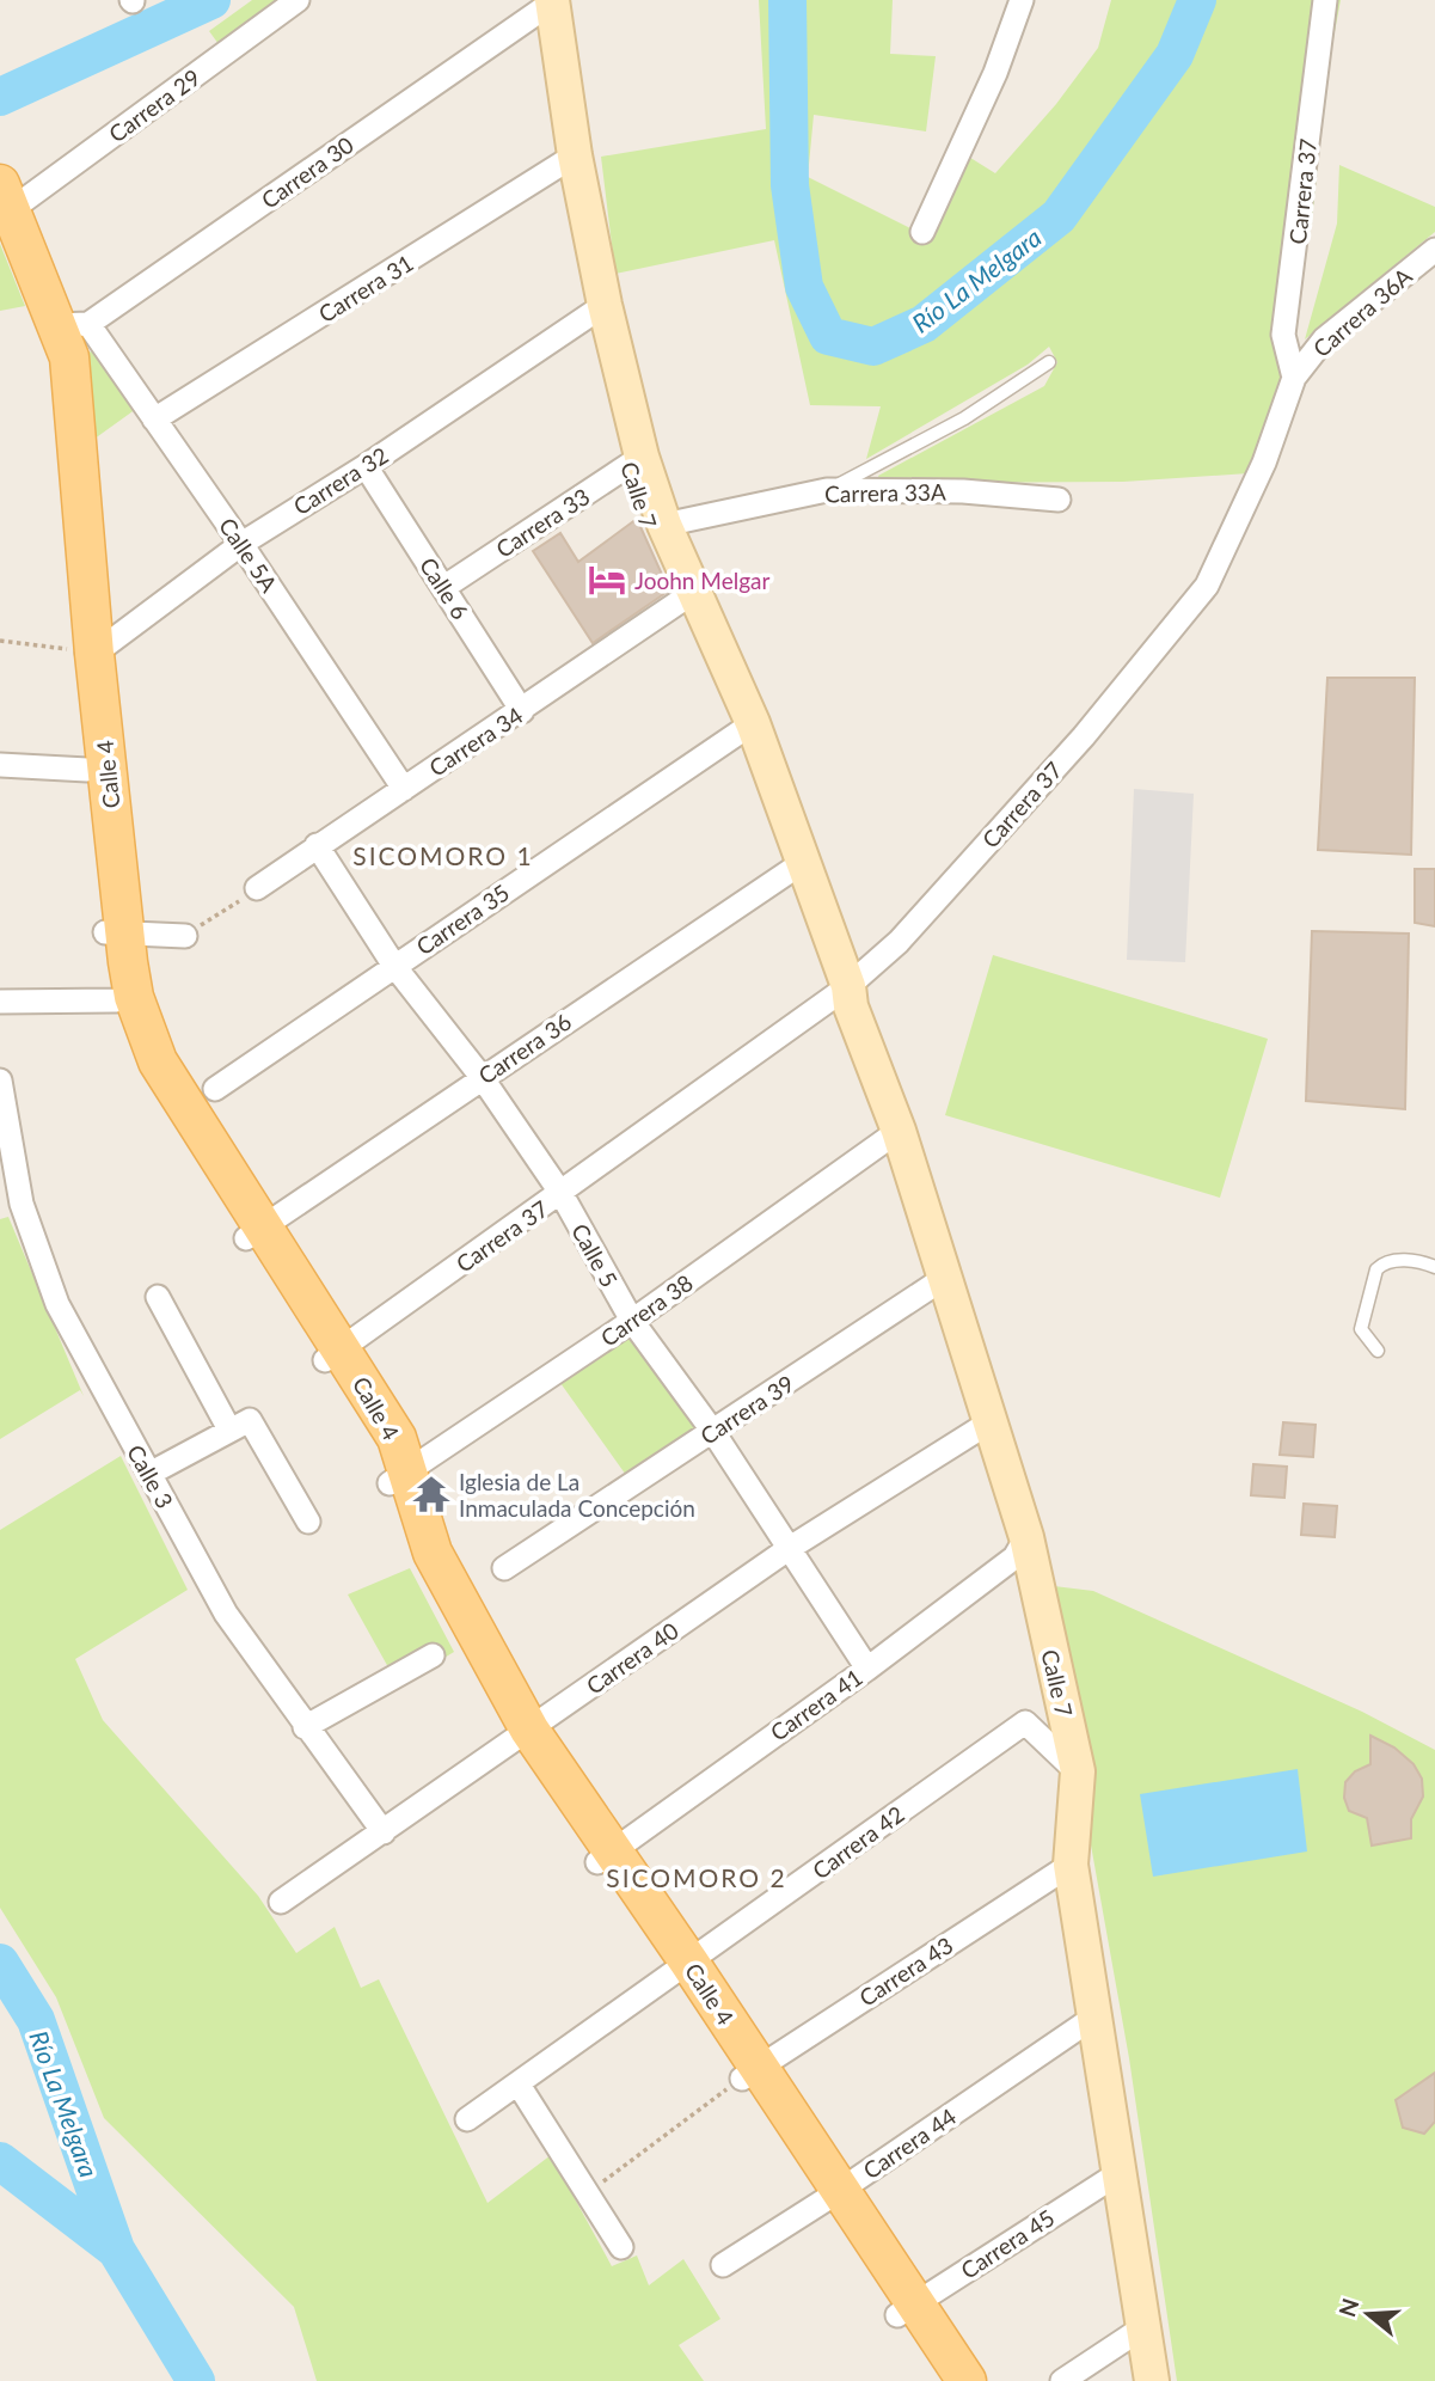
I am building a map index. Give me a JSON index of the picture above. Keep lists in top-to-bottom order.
{
  "streets": {
    "main road": ["Calle 4"],
    "street": [
      "Carrera 29",
      "Carrera 30",
      "Carrera 37",
      "Carrera 31",
      "Carrera 36A",
      "Carrera 32",
      "Carrera 33A",
      "Calle 7",
      "Carrera 33",
      "Calle 5A",
      "Calle 6",
      "Carrera 34",
      "Carrera 35",
      "Carrera 36",
      "Calle 5",
      "Carrera 38",
      "Carrera 39",
      "Calle 3",
      "Carrera 40",
      "Carrera 41",
      "Carrera 42",
      "Carrera 43",
      "Carrera 44",
      "Carrera 45"
    ]
  },
  "crossings": [
    ["Carrera 29", "Calle 4"],
    ["Carrera 30", "Calle 7"],
    ["Carrera 30", "Calle 5A"],
    ["Carrera 30", "Calle 4"],
    ["Carrera 37", "Carrera 36A"],
    ["Carrera 37", "Calle 7"],
    ["Carrera 37", "Calle 4"],
    ["Carrera 37", "Calle 5"],
    ["Carrera 31", "Calle 7"],
    ["Carrera 31", "Calle 5A"],
    ["Carrera 32", "Calle 7"],
    ["Carrera 32", "Calle 5A"],
    ["Carrera 32", "Calle 6"],
    ["Carrera 32", "Calle 4"],
    ["Carrera 33A", "Calle 7"],
    ["Calle 7", "Carrera 33"],
    ["Calle 7", "Carrera 34"],
    ["Calle 7", "Carrera 35"],
    ["Calle 7", "Carrera 36"],
    ["Calle 7", "Carrera 38"],
    ["Calle 7", "Carrera 39"],
    ["Calle 7", "Carrera 40"],
    ["Calle 7", "Carrera 41"],
    ["Calle 7", "Carrera 42"],
    ["Calle 7", "Carrera 43"],
    ["Calle 7", "Carrera 44"],
    ["Calle 7", "Carrera 45"],
    ["Carrera 33", "Calle 6"],
    ["Calle 5A", "Carrera 34"],
    ["Calle 5A", "Calle 4"],
    ["Calle 6", "Carrera 34"],
    ["Carrera 34", "Calle 5"],
    ["Calle 4", "Carrera 36"],
    ["Calle 4", "Carrera 38"],
    ["Calle 4", "Carrera 40"],
    ["Calle 4", "Carrera 41"],
    ["Calle 4", "Carrera 42"],
    ["Calle 4", "Carrera 43"],
    ["Calle 4", "Carrera 44"],
    ["Calle 4", "Carrera 45"],
    ["Carrera 35", "Calle 5"],
    ["Carrera 36", "Calle 5"],
    ["Calle 5", "Carrera 38"],
    ["Calle 5", "Carrera 39"],
    ["Calle 5", "Carrera 40"],
    ["Calle 5", "Carrera 41"],
    ["Calle 3", "Carrera 40"]
  ],
  "districts": ["SICOMORO 1", "SICOMORO 2"],
  "water": ["Río La Melgara"],
  "places": {
    "hotel": ["Joohn Melgar"],
    "temple": ["Iglesia de La Inmaculada Concepción"]
  },
  "north": "left"
}
